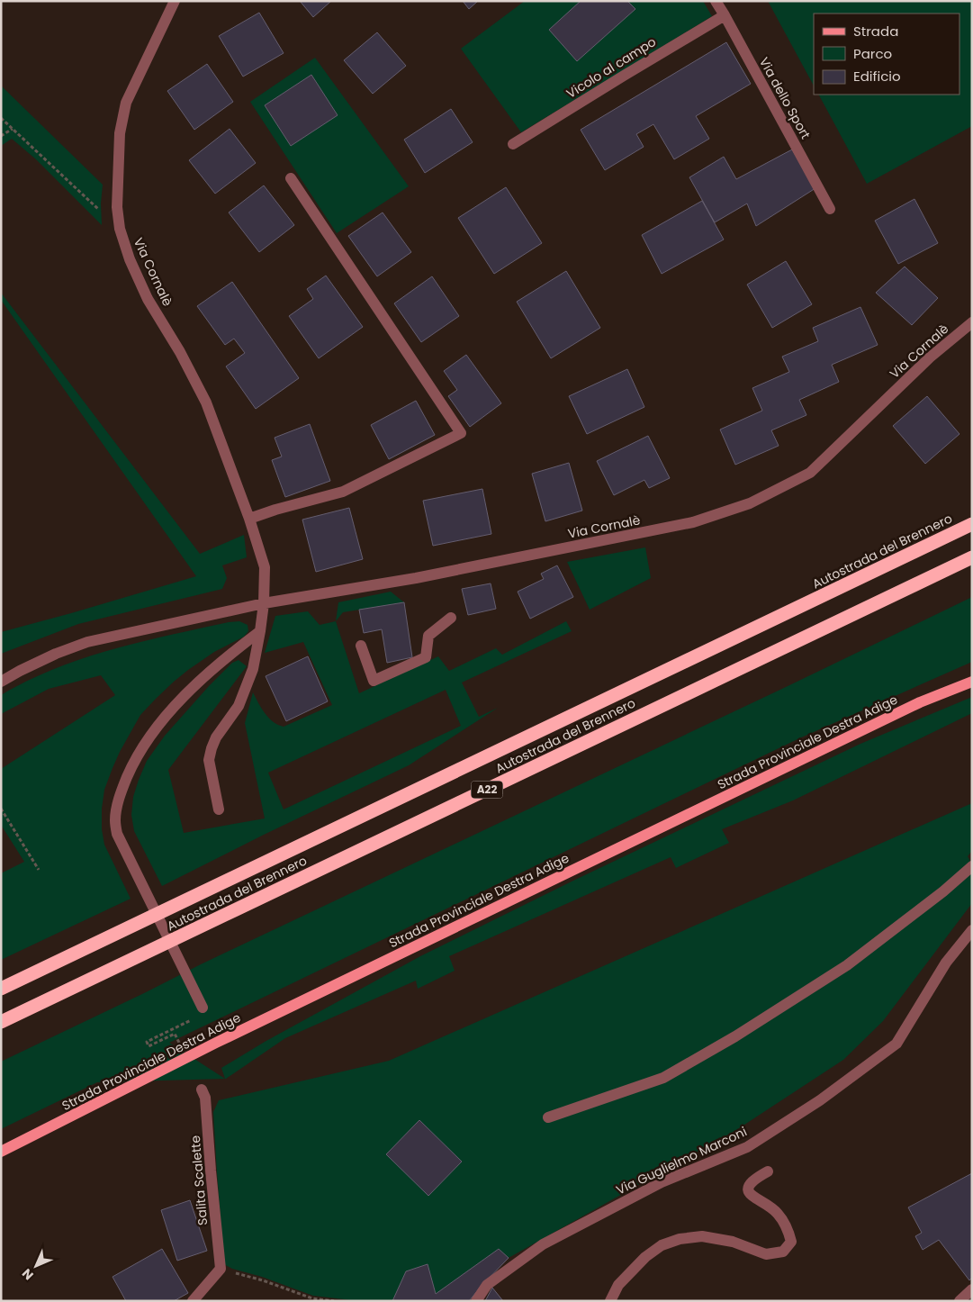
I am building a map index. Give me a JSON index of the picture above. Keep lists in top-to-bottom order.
{
  "streets": {
    "highway": ["Autostrada del Brennero", "A22"],
    "main road": ["Strada Provinciale Destra Adige"],
    "street": [
      "Vicolo al campo",
      "Via dello Sport",
      "Via Cornalè",
      "Via Guglielmo Marconi",
      "Salita Scalette"
    ]
  },
  "crossings": [
    ["Vicolo al campo", "Via dello Sport"]
  ],
  "legend": ["Strada", "Parco", "Edificio"],
  "north": "bottom left"
}
